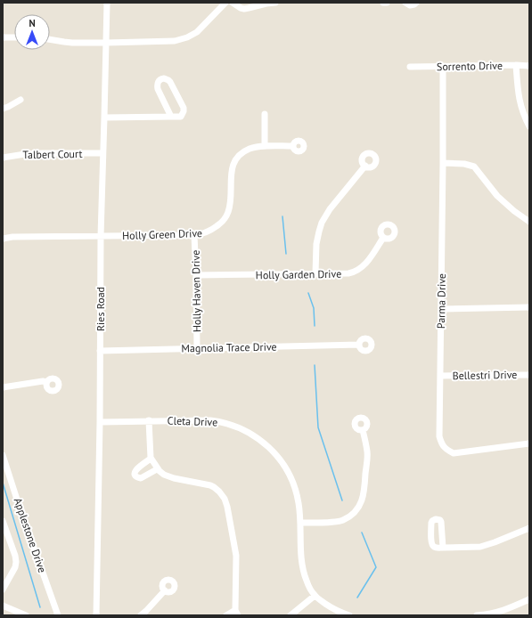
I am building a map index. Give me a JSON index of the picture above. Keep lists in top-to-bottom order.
{
  "streets": {
    "street": [
      "Sorrento Drive",
      "Talbert Court",
      "Holly Green Drive",
      "Holly Garden Drive",
      "Holly Haven Drive",
      "Parma Drive",
      "Ries Road",
      "Magnolia Trace Drive",
      "Bellestri Drive",
      "Cleta Drive",
      "Applestone Drive"
    ]
  },
  "crossings": [
    ["Sorrento Drive", "Parma Drive"],
    ["Talbert Court", "Ries Road"],
    ["Holly Green Drive", "Holly Haven Drive"],
    ["Holly Green Drive", "Ries Road"],
    ["Holly Garden Drive", "Holly Haven Drive"],
    ["Holly Haven Drive", "Magnolia Trace Drive"],
    ["Parma Drive", "Bellestri Drive"],
    ["Ries Road", "Magnolia Trace Drive"],
    ["Ries Road", "Cleta Drive"]
  ],
  "north": "top"
}
